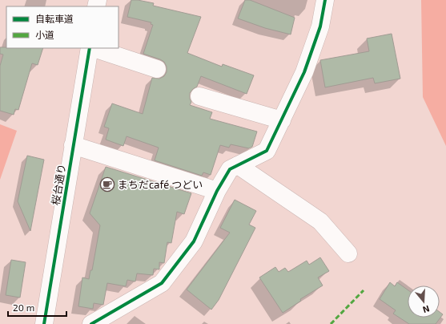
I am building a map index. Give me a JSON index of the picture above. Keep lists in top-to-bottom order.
{
  "streets": {
    "street": ["桜台通り"]
  },
  "places": {
    "cafe": ["まちだcafé つどい"]
  },
  "legend": ["自転車道", "小道"],
  "scale_bar": "20 m",
  "north": "bottom"
}
